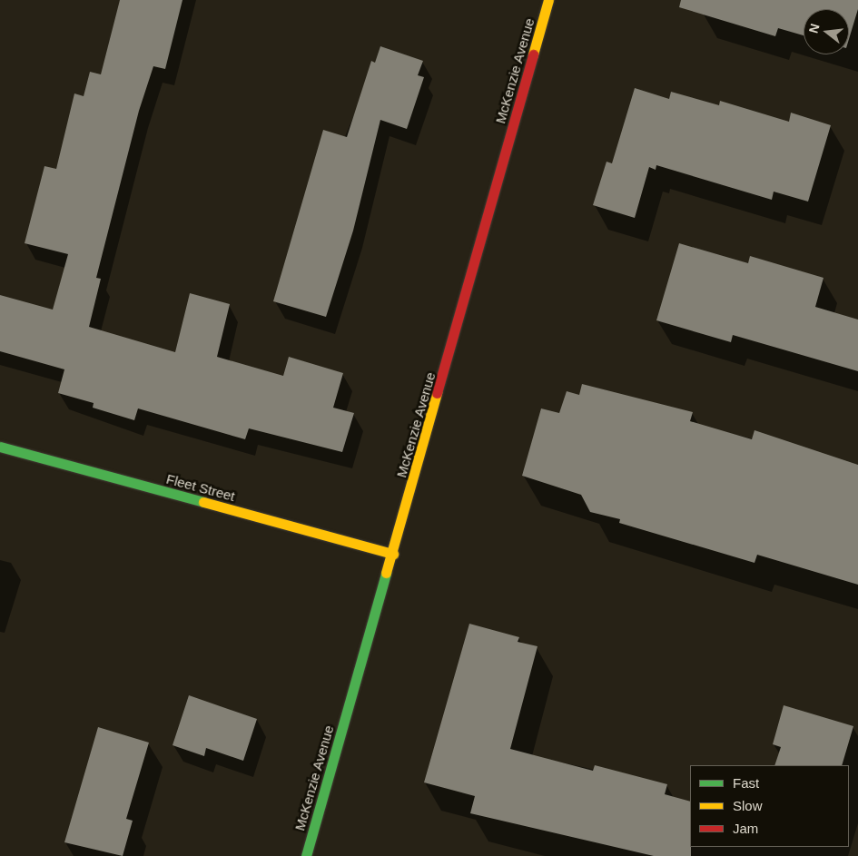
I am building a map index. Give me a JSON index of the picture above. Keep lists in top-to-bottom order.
{
  "streets": {
    "main road": ["McKenzie Avenue", "Fleet Street"]
  },
  "crossings": [
    ["McKenzie Avenue", "Fleet Street"]
  ],
  "legend": ["Fast", "Slow", "Jam"],
  "north": "left"
}
